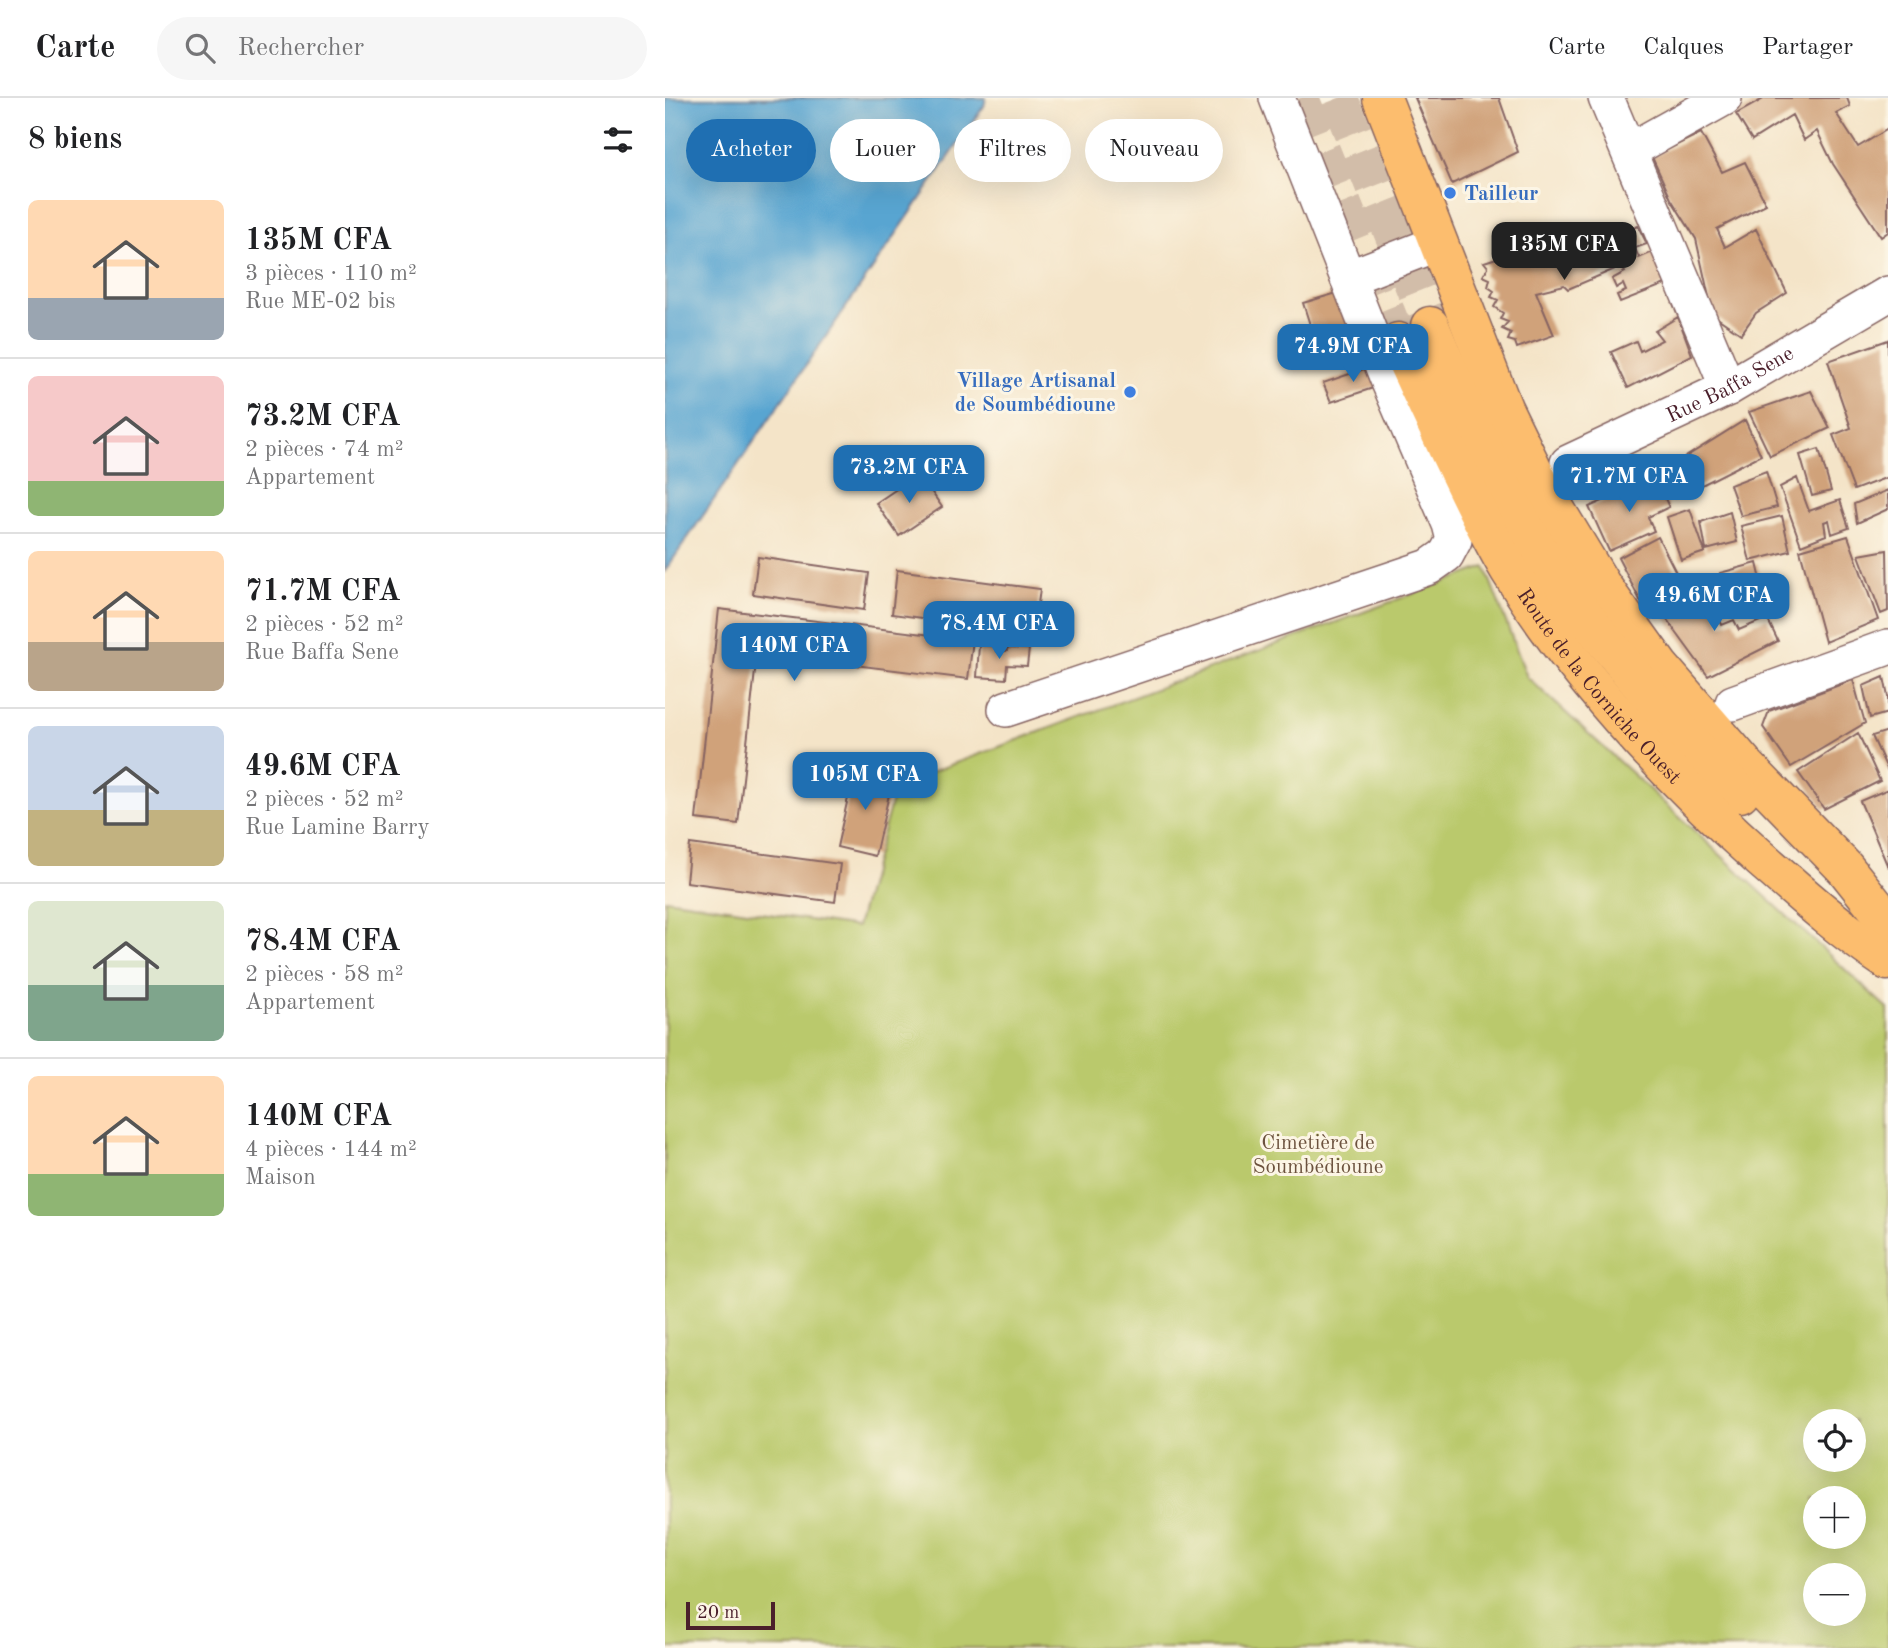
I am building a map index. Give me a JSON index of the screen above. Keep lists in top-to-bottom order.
{
  "streets": {
    "highway": ["Route de la Corniche Ouest"],
    "street": ["Rue Baffa Sene"]
  },
  "parks": ["Cimetière de Soumbédioune"],
  "places": ["Tailleur", "Village Artisanal de Soumbédioune"],
  "scale_bar": "20 m",
  "page": {
    "header": "Carte",
    "search": "Rechercher",
    "nav": ["Carte", "Calques", "Partager"],
    "heading": "8 biens",
    "chip": [
      "Acheter",
      "Louer",
      "Filtres",
      "Nouveau"
    ],
    "list": [
      {
        "name": "135M CFA",
        "note": "3 pièces · 110 m² · Rue ME-02 bis"
      },
      {
        "name": "73.2M CFA",
        "note": "2 pièces · 74 m² · Appartement"
      },
      {
        "name": "71.7M CFA",
        "note": "2 pièces · 52 m² · Rue Baffa Sene"
      },
      {
        "name": "49.6M CFA",
        "note": "2 pièces · 52 m² · Rue Lamine Barry"
      },
      {
        "name": "78.4M CFA",
        "note": "2 pièces · 58 m² · Appartement"
      },
      {
        "name": "140M CFA",
        "note": "4 pièces · 144 m² · Maison"
      }
    ],
    "price": [
      "135M CFA",
      "74.9M CFA",
      "73.2M CFA",
      "71.7M CFA",
      "49.6M CFA",
      "78.4M CFA",
      "140M CFA",
      "105M CFA"
    ],
    "map_buttons": ["+", "−"],
    "scale": "20 m"
  }
}
